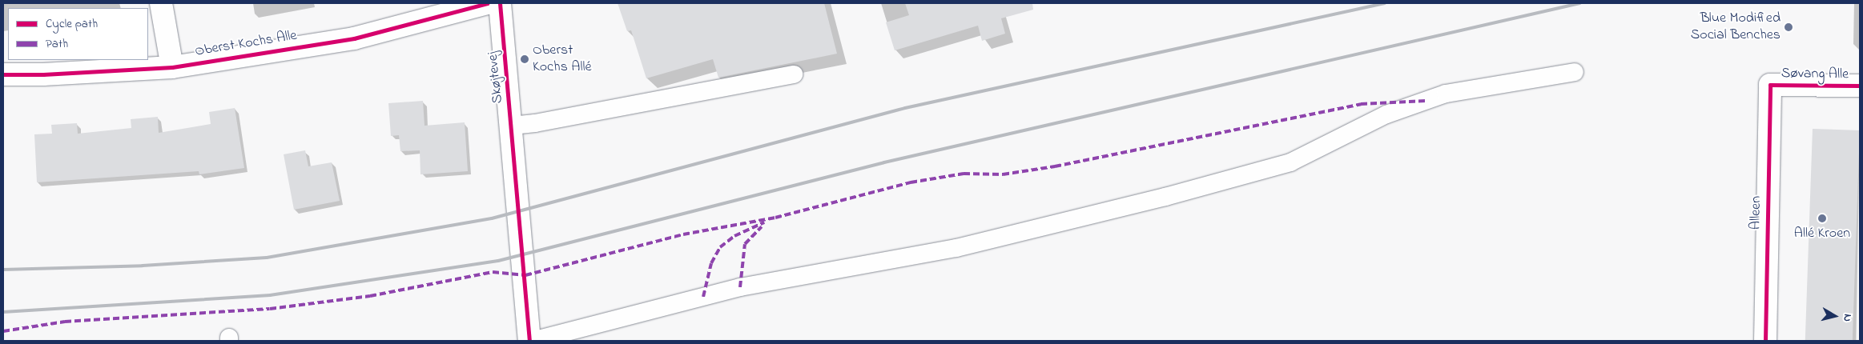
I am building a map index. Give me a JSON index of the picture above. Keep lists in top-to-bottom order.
{
  "streets": {
    "street": [
      "Oberst Kochs Alle",
      "Søvang Alle",
      "Skøjtevej",
      "Alleen"
    ]
  },
  "crossings": [
    ["Søvang Alle", "Alleen"]
  ],
  "places": ["Blue Modified Social Benches", "Oberst Kochs Allé", "Allé Kroen"],
  "legend": ["Cycle path", "Path"],
  "north": "right"
}
